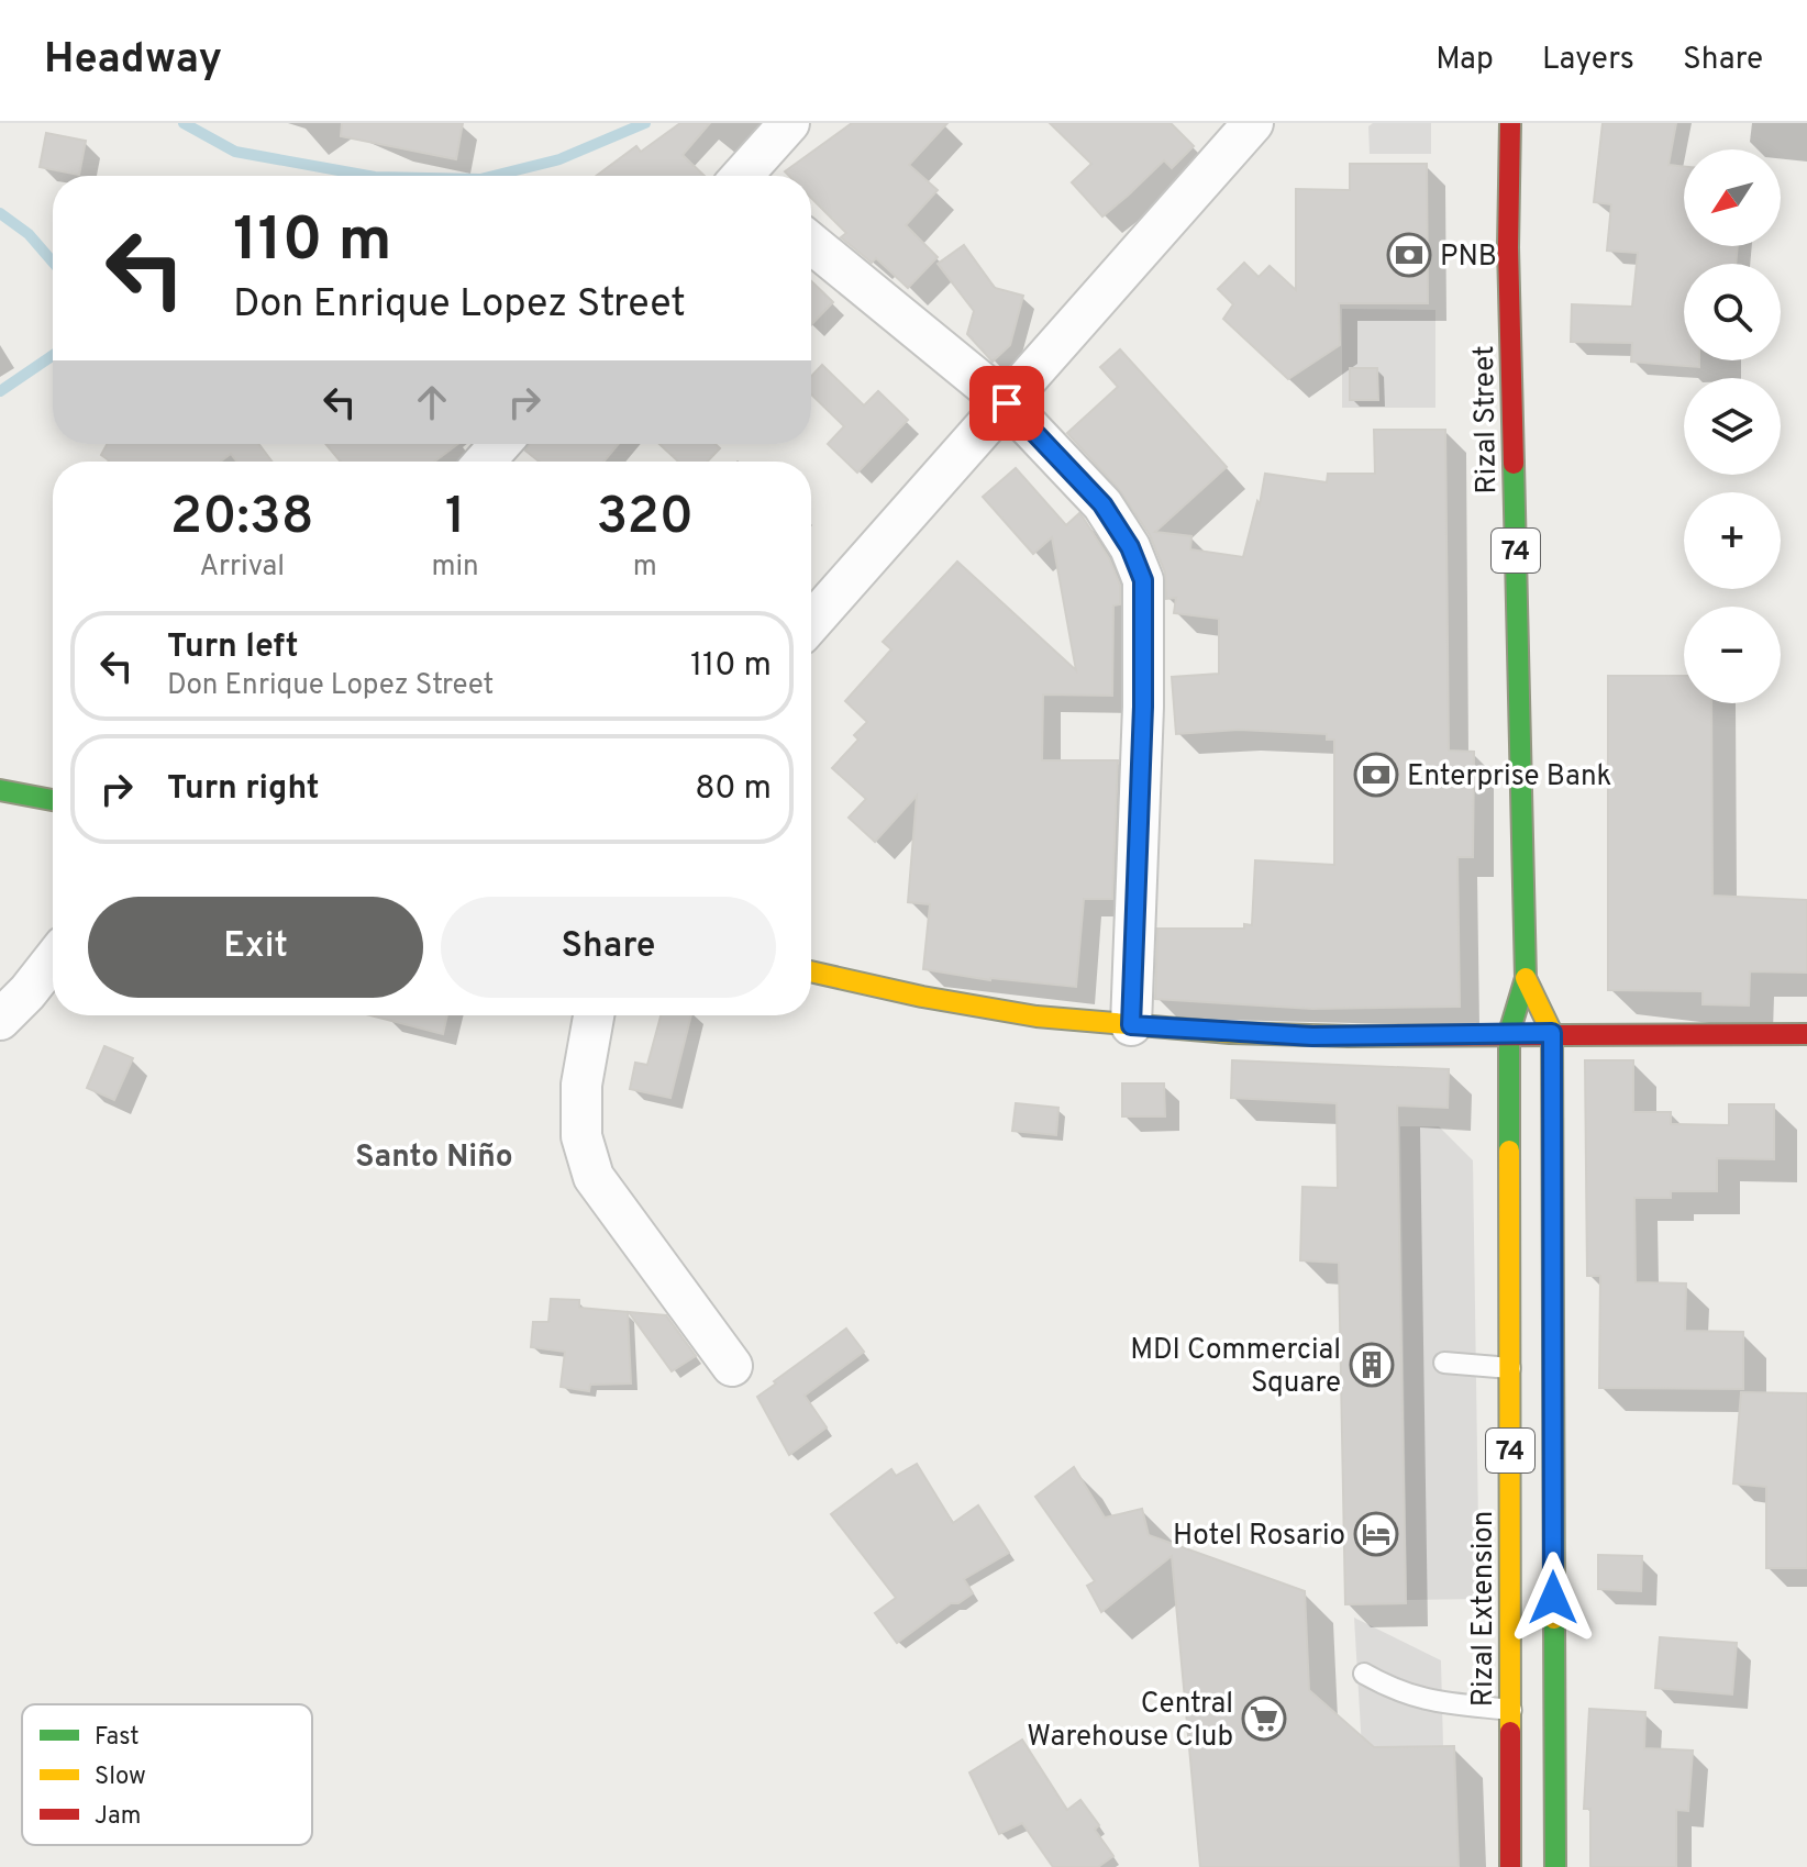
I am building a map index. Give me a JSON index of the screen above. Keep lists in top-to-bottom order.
{
  "streets": {
    "main road": ["Rizal Street", "74", "Rizal Extension"]
  },
  "crossings": [
    ["Rizal Street", "Rizal Extension"]
  ],
  "districts": ["Santo Niño"],
  "places": {
    "bank": ["PNB", "Enterprise Bank"],
    "building": ["MDI Commercial Square"],
    "hotel": ["Hotel Rosario"],
    "supermarket": ["Central Warehouse Club"]
  },
  "legend": ["Fast", "Slow", "Jam"],
  "north": "bottom left",
  "page": {
    "header": "Headway",
    "nav": ["Map", "Layers", "Share"],
    "map_buttons": ["+", "−"],
    "turn": ["110 m", "Don Enrique Lopez Street"],
    "eta": [
      "20:38",
      "Arrival",
      "1",
      "min",
      "320",
      "m"
    ],
    "list": [
      {
        "name": "Turn left",
        "note": "Don Enrique Lopez Street",
        "value": "110 m"
      },
      {
        "name": "Turn right",
        "value": "80 m"
      }
    ],
    "buttons": ["Exit", "Share"]
  }
}
